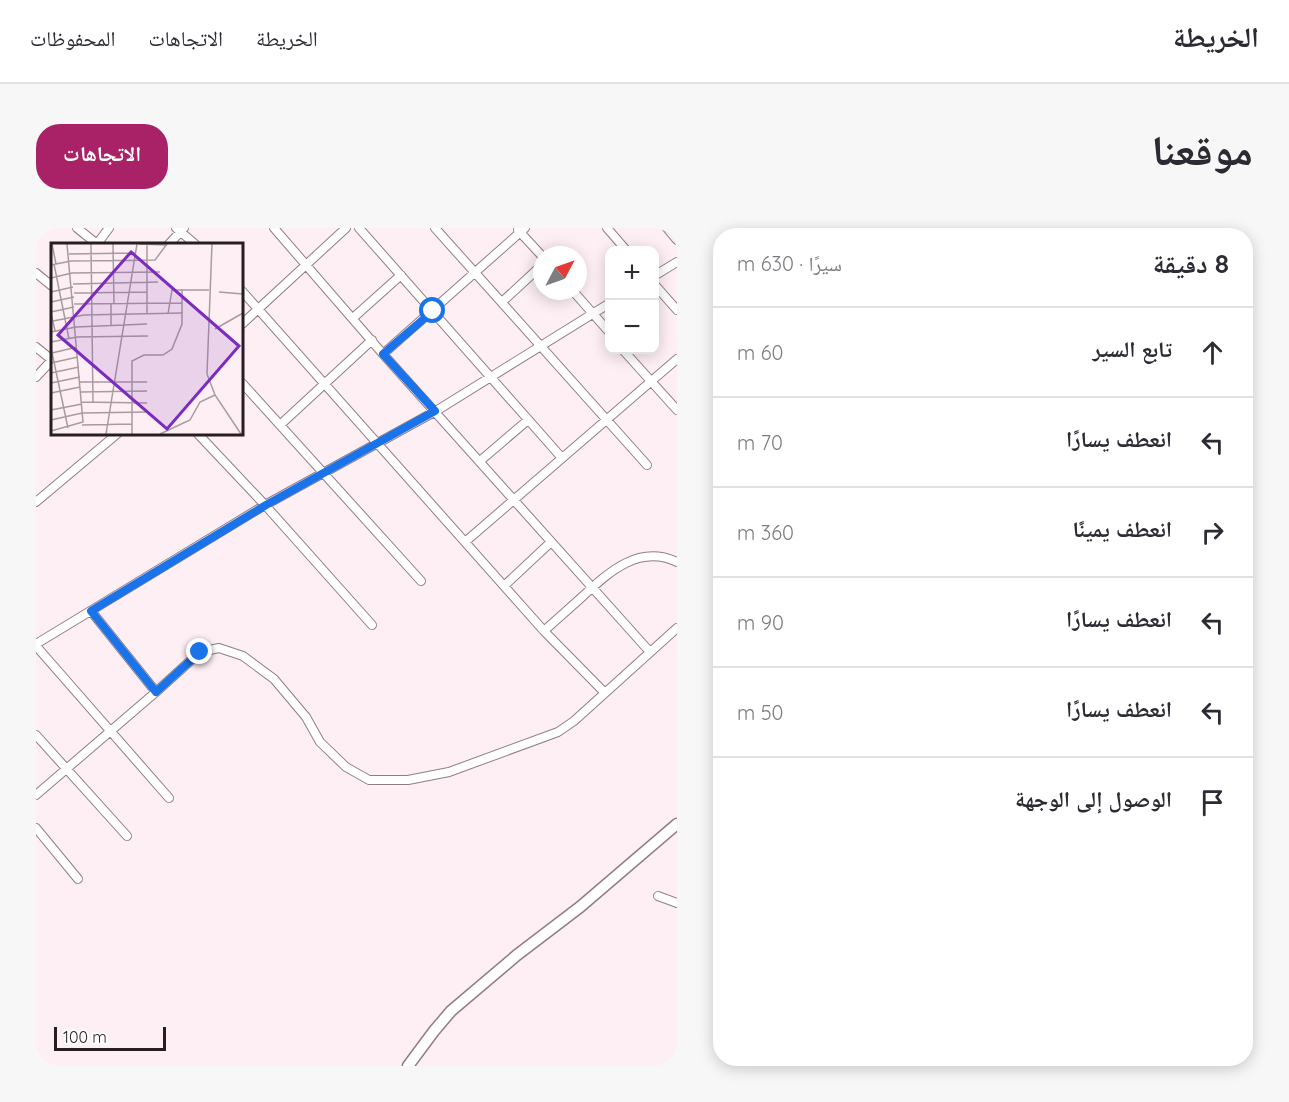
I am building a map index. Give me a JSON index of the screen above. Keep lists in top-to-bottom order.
{
  "scale_bar": "100 m",
  "north": "top right",
  "page": {
    "header": "الخريطة",
    "nav": ["الخريطة", "الاتجاهات", "المحفوظات"],
    "title": "موقعنا",
    "buttons": "الاتجاهات",
    "heading": ["8 دقيقة", "سيرًا · 630 m"],
    "map_buttons": ["+", "−"],
    "list": [
      ["تابع السير", "60 m"],
      ["انعطف يسارًا", "70 m"],
      ["انعطف يمينًا", "360 m"],
      ["انعطف يسارًا", "90 m"],
      ["انعطف يسارًا", "50 m"],
      "الوصول إلى الوجهة"
    ],
    "scale": "100 m"
  }
}
